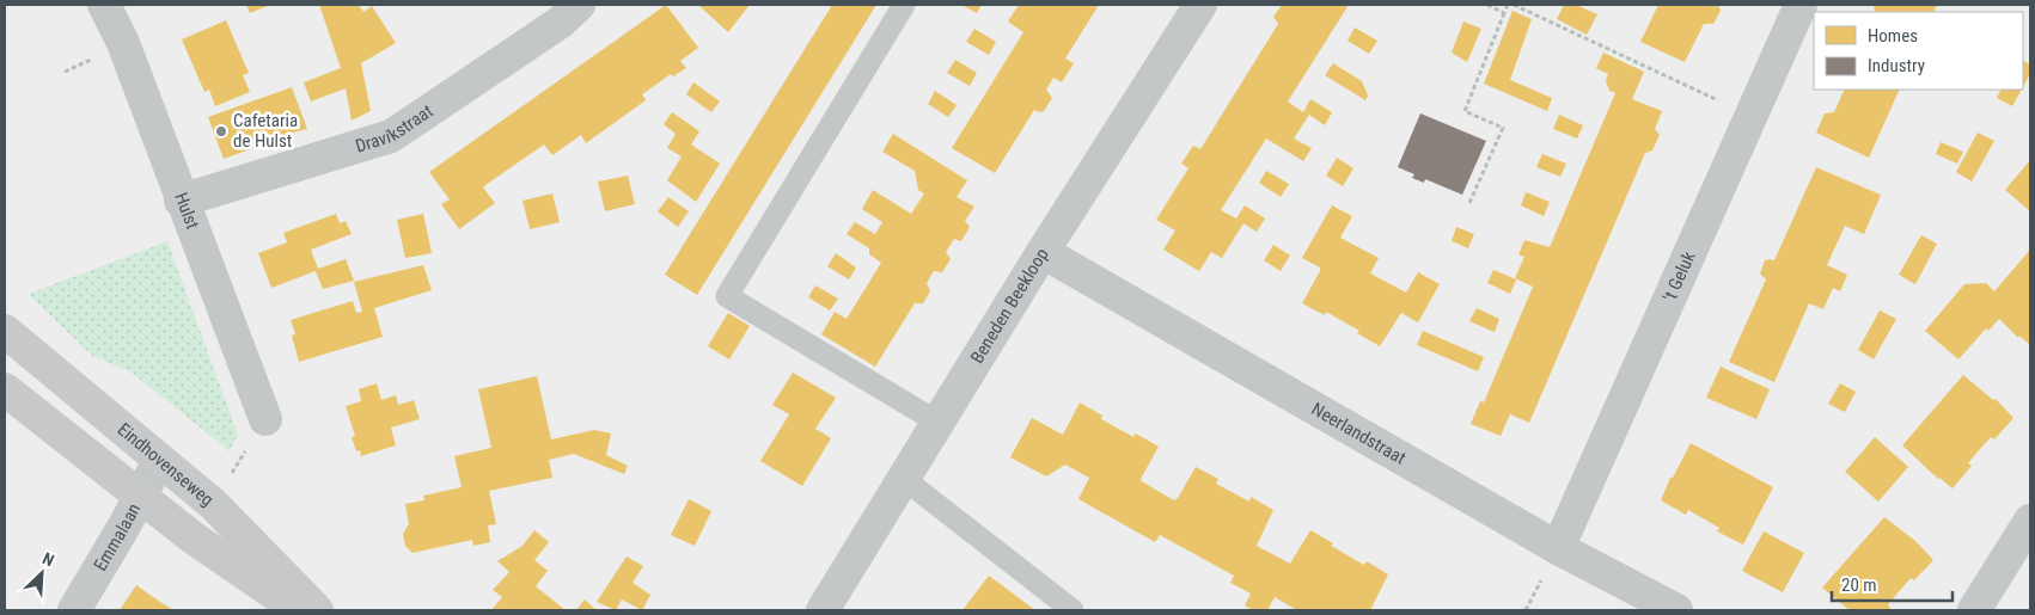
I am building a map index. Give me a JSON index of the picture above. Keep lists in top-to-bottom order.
{
  "streets": {
    "main road": ["Eindhovenseweg"],
    "street": [
      "Dravikstraat",
      "Hulst",
      "'t Geluk",
      "Beneden Beekloop",
      "Neerlandstraat",
      "Emmalaan"
    ]
  },
  "crossings": [
    ["Dravikstraat", "Hulst"],
    ["'t Geluk", "Neerlandstraat"],
    ["Beneden Beekloop", "Neerlandstraat"],
    ["Eindhovenseweg", "Emmalaan"]
  ],
  "places": ["Cafetaria de Hulst"],
  "legend": ["Homes", "Industry"],
  "scale_bar": "20 m",
  "north": "top right"
}
